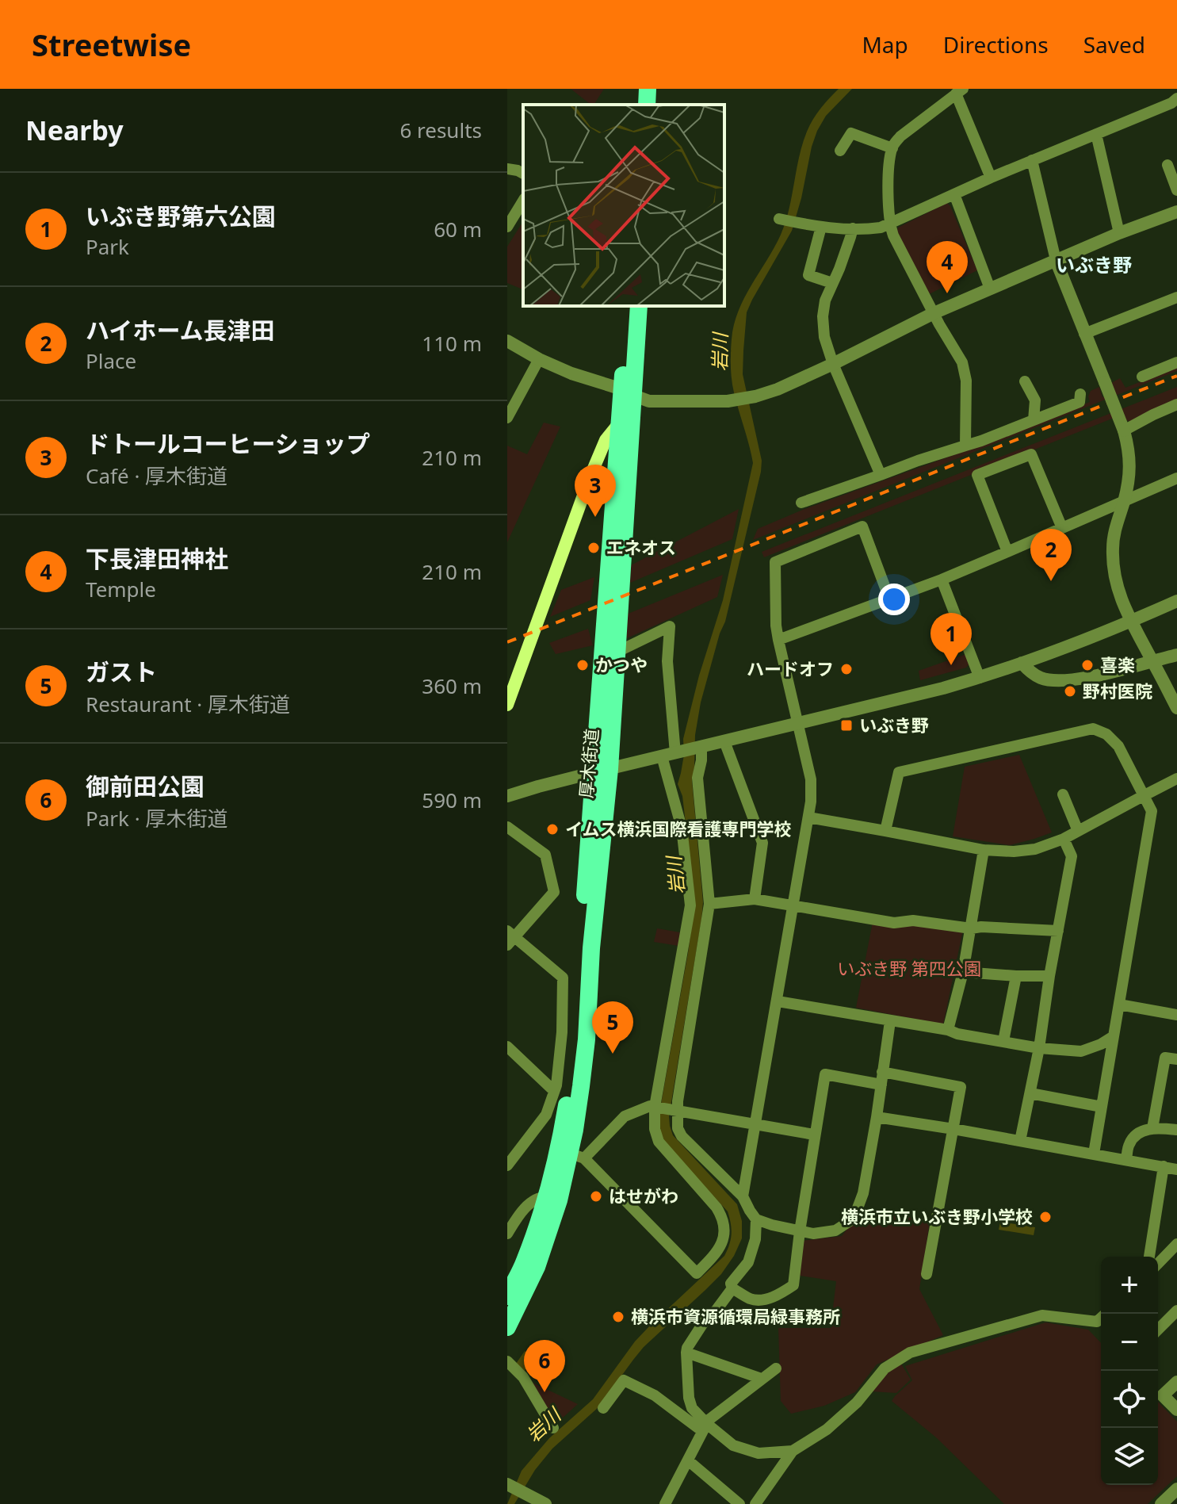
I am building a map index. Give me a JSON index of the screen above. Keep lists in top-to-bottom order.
{
  "streets": {
    "highway": ["厚木街道"]
  },
  "districts": ["いぶき野"],
  "water": ["岩川"],
  "parks": ["いぶき野 第四公園"],
  "places": {
    "other": [
      "エネオス",
      "かつや",
      "喜楽",
      "ハードオフ",
      "野村医院",
      "イムス横浜国際看護専門学校",
      "はせがわ",
      "横浜市立いぶき野小学校",
      "横浜市資源循環局緑事務所"
    ],
    "transit": ["いぶき野"]
  },
  "page": {
    "header": "Streetwise",
    "nav": ["Map", "Directions", "Saved"],
    "heading": ["Nearby", "6 results"],
    "list": [
      {
        "mark": "1",
        "name": "いぶき野第六公園",
        "note": "Park",
        "value": "60 m"
      },
      {
        "mark": "2",
        "name": "ハイホーム長津田",
        "note": "Place",
        "value": "110 m"
      },
      {
        "mark": "3",
        "name": "ドトールコーヒーショップ",
        "note": "Café · 厚木街道",
        "value": "210 m"
      },
      {
        "mark": "4",
        "name": "下長津田神社",
        "note": "Temple",
        "value": "210 m"
      },
      {
        "mark": "5",
        "name": "ガスト",
        "note": "Restaurant · 厚木街道",
        "value": "360 m"
      },
      {
        "mark": "6",
        "name": "御前田公園",
        "note": "Park · 厚木街道",
        "value": "590 m"
      }
    ],
    "pins": [
      "4",
      "3",
      "2",
      "1",
      "5",
      "6"
    ],
    "map_buttons": ["+", "−"]
  }
}
